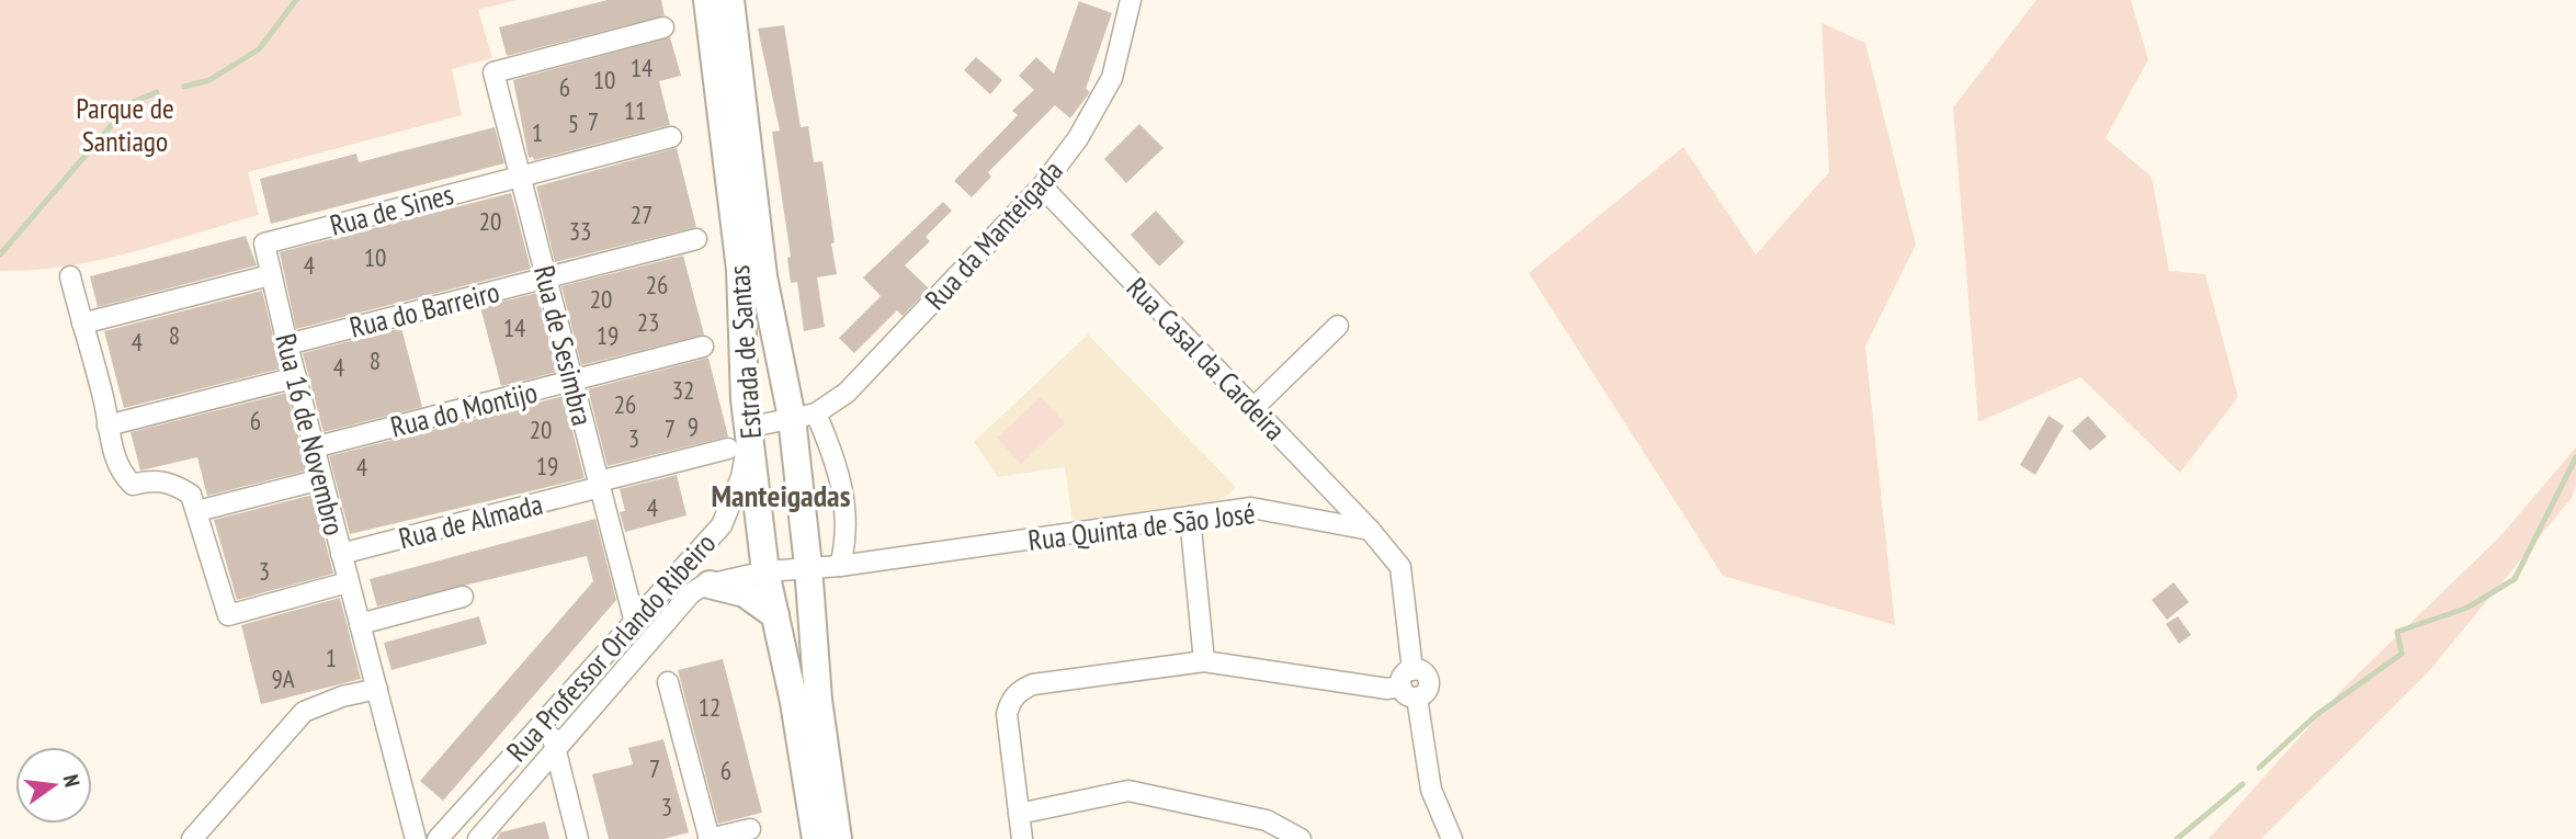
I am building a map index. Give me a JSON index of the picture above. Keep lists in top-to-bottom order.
{
  "streets": {
    "main road": ["Estrada de Santas"],
    "street": [
      "Rua de Sines",
      "Rua da Manteigada",
      "Rua do Barreiro",
      "Rua de Sesimbra",
      "Rua Casal da Cardeira",
      "Rua do Montijo",
      "Rua 16 de Novembro",
      "Rua de Almada",
      "Rua Quinta de São José",
      "Rua Professor Orlando Ribeiro"
    ]
  },
  "crossings": [
    ["Rua de Sines", "Rua de Sesimbra"],
    ["Rua de Sines", "Rua 16 de Novembro"],
    ["Rua da Manteigada", "Estrada de Santas"],
    ["Rua da Manteigada", "Rua Casal da Cardeira"],
    ["Rua da Manteigada", "Rua de Almada"],
    ["Rua da Manteigada", "Rua Professor Orlando Ribeiro"],
    ["Rua do Barreiro", "Rua de Sesimbra"],
    ["Rua do Barreiro", "Rua 16 de Novembro"],
    ["Rua de Sesimbra", "Rua do Montijo"],
    ["Rua de Sesimbra", "Rua de Almada"],
    ["Rua de Sesimbra", "Rua Professor Orlando Ribeiro"],
    ["Estrada de Santas", "Rua de Almada"],
    ["Estrada de Santas", "Rua Quinta de São José"],
    ["Estrada de Santas", "Rua Professor Orlando Ribeiro"],
    ["Rua Casal da Cardeira", "Rua Quinta de São José"],
    ["Rua do Montijo", "Rua 16 de Novembro"],
    ["Rua 16 de Novembro", "Rua de Almada"],
    ["Rua de Almada", "Rua Professor Orlando Ribeiro"],
    ["Rua Quinta de São José", "Rua Professor Orlando Ribeiro"]
  ],
  "districts": ["Manteigadas"],
  "parks": ["Parque de Santiago"],
  "house_numbers": [
    "14",
    "10",
    "6",
    "11",
    "7",
    "5",
    "1",
    "27",
    "20",
    "33",
    "10",
    "4",
    "26",
    "20",
    "23",
    "14",
    "8",
    "19",
    "4",
    "8",
    "4",
    "32",
    "26",
    "6",
    "9",
    "7",
    "20",
    "3",
    "19",
    "4",
    "4",
    "3",
    "1",
    "9A",
    "12",
    "7",
    "6",
    "3"
  ],
  "north": "right"
}
